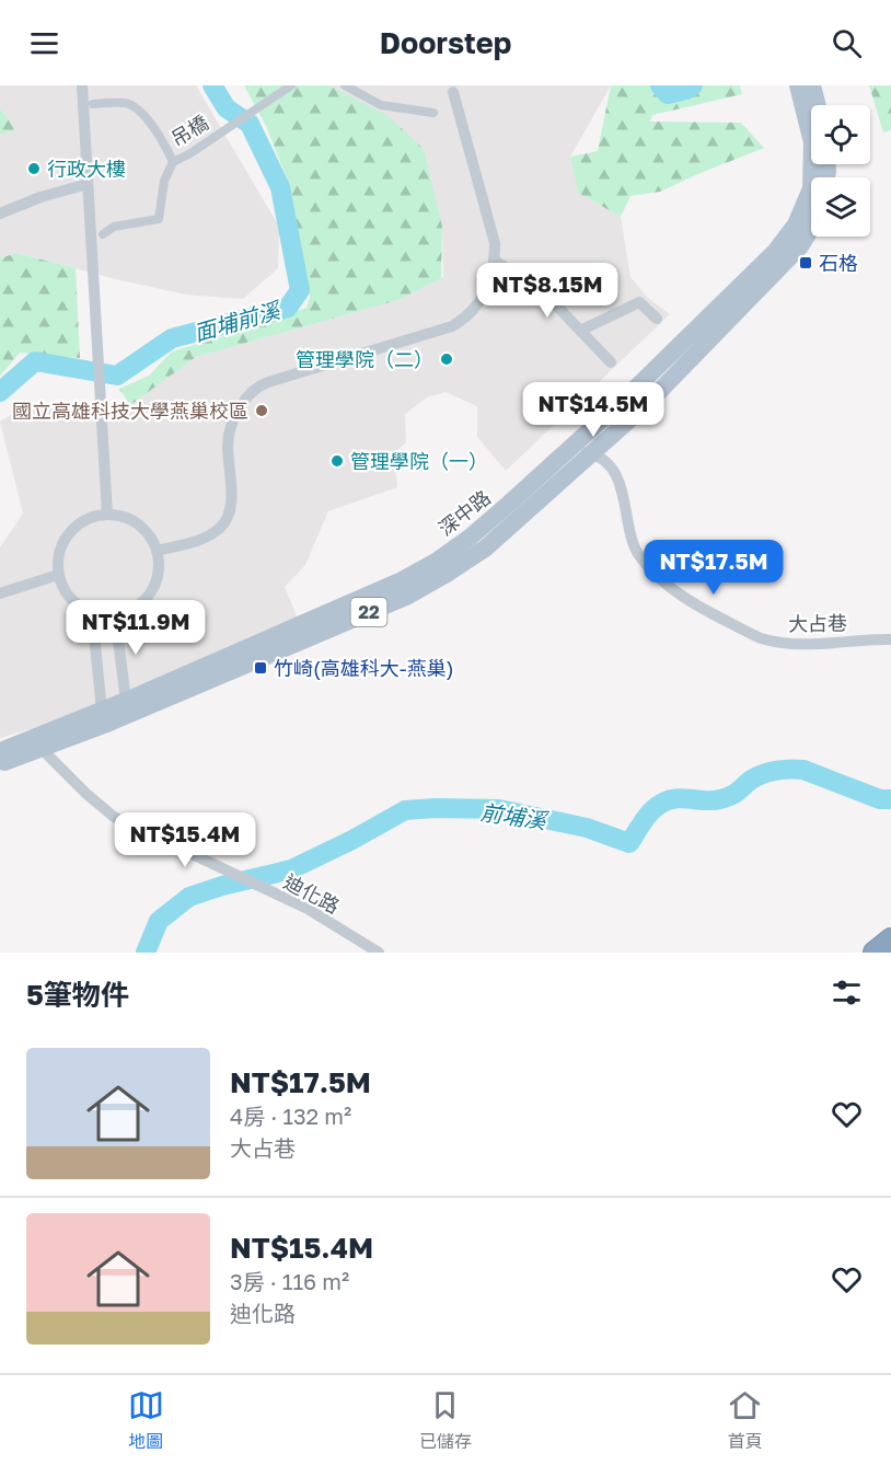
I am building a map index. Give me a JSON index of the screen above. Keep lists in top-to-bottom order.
{
  "streets": {
    "main road": ["深中路", "22"],
    "street": ["吊橋", "大占巷", "迪化路"]
  },
  "crossings": [
    ["深中路", "大占巷"],
    ["深中路", "迪化路"]
  ],
  "water": ["面埔前溪", "前埔溪"],
  "places": {
    "other": [
      "行政大樓",
      "管理學院（二）",
      "國立高雄科技大學燕巢校區",
      "管理學院（一）"
    ],
    "transit": ["石格", "竹崎(高雄科大-燕巢)"]
  },
  "page": {
    "header": "Doorstep",
    "price": [
      "NT$8.15M",
      "NT$14.5M",
      "NT$17.5M",
      "NT$11.9M",
      "NT$15.4M"
    ],
    "heading": "5筆物件",
    "list": [
      {
        "name": "NT$17.5M",
        "note": "4房 · 132 m² · 大占巷"
      },
      {
        "name": "NT$15.4M",
        "note": "3房 · 116 m² · 迪化路"
      }
    ],
    "tabs": ["地圖", "已儲存", "首頁"]
  }
}
